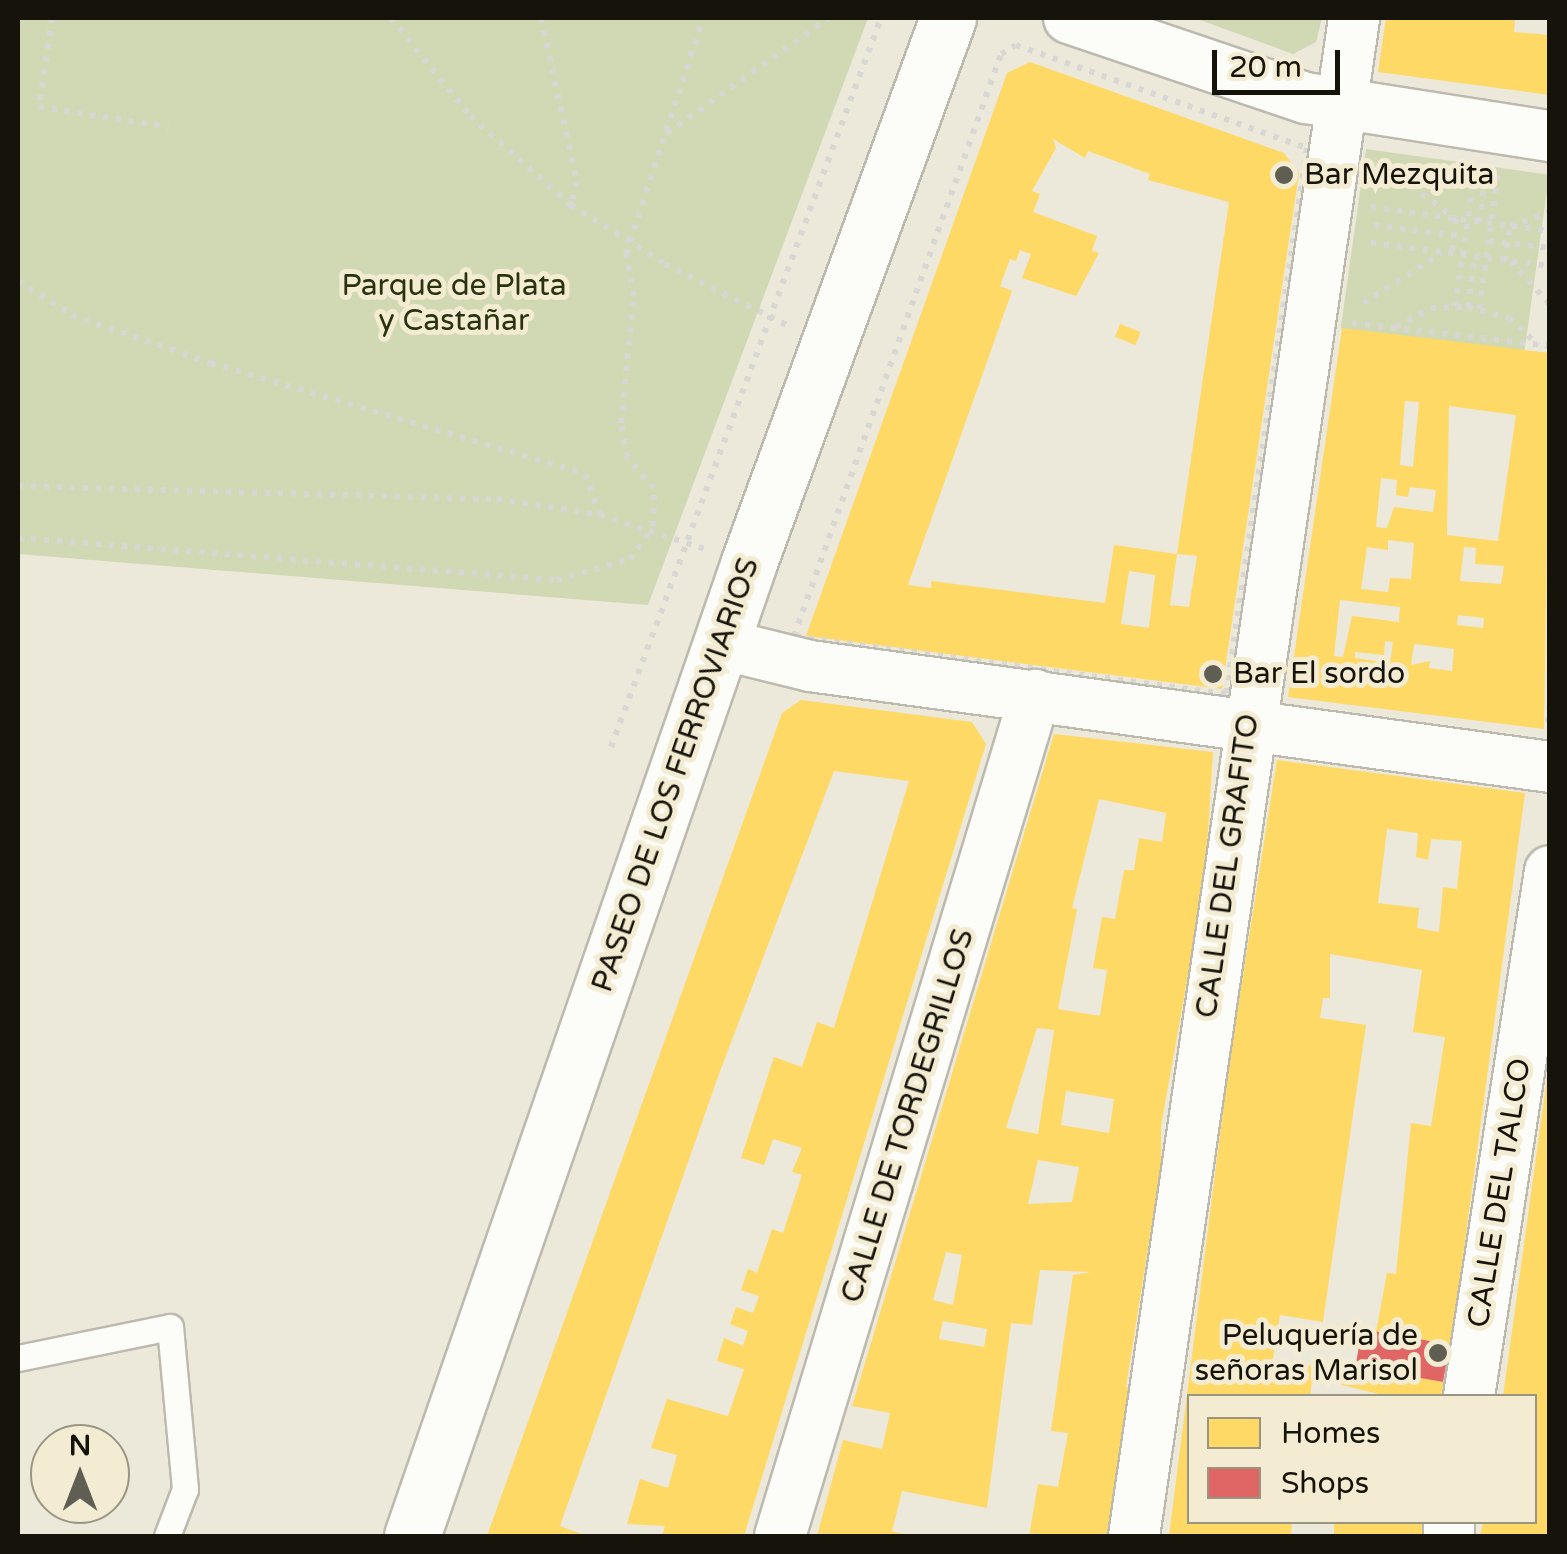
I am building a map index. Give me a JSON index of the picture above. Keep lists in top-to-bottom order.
{
  "streets": {
    "main road": ["PASEO DE LOS FERROVIARIOS"],
    "street": ["CALLE DEL GRAFITO", "CALLE DE TORDEGRILLOS", "CALLE DEL TALCO"]
  },
  "parks": ["Parque de Plata y Castañar"],
  "places": ["Bar Mezquita", "Bar El sordo", "Peluquería de señoras Marisol"],
  "legend": ["Homes", "Shops"],
  "scale_bar": "20 m",
  "north": "top"
}
